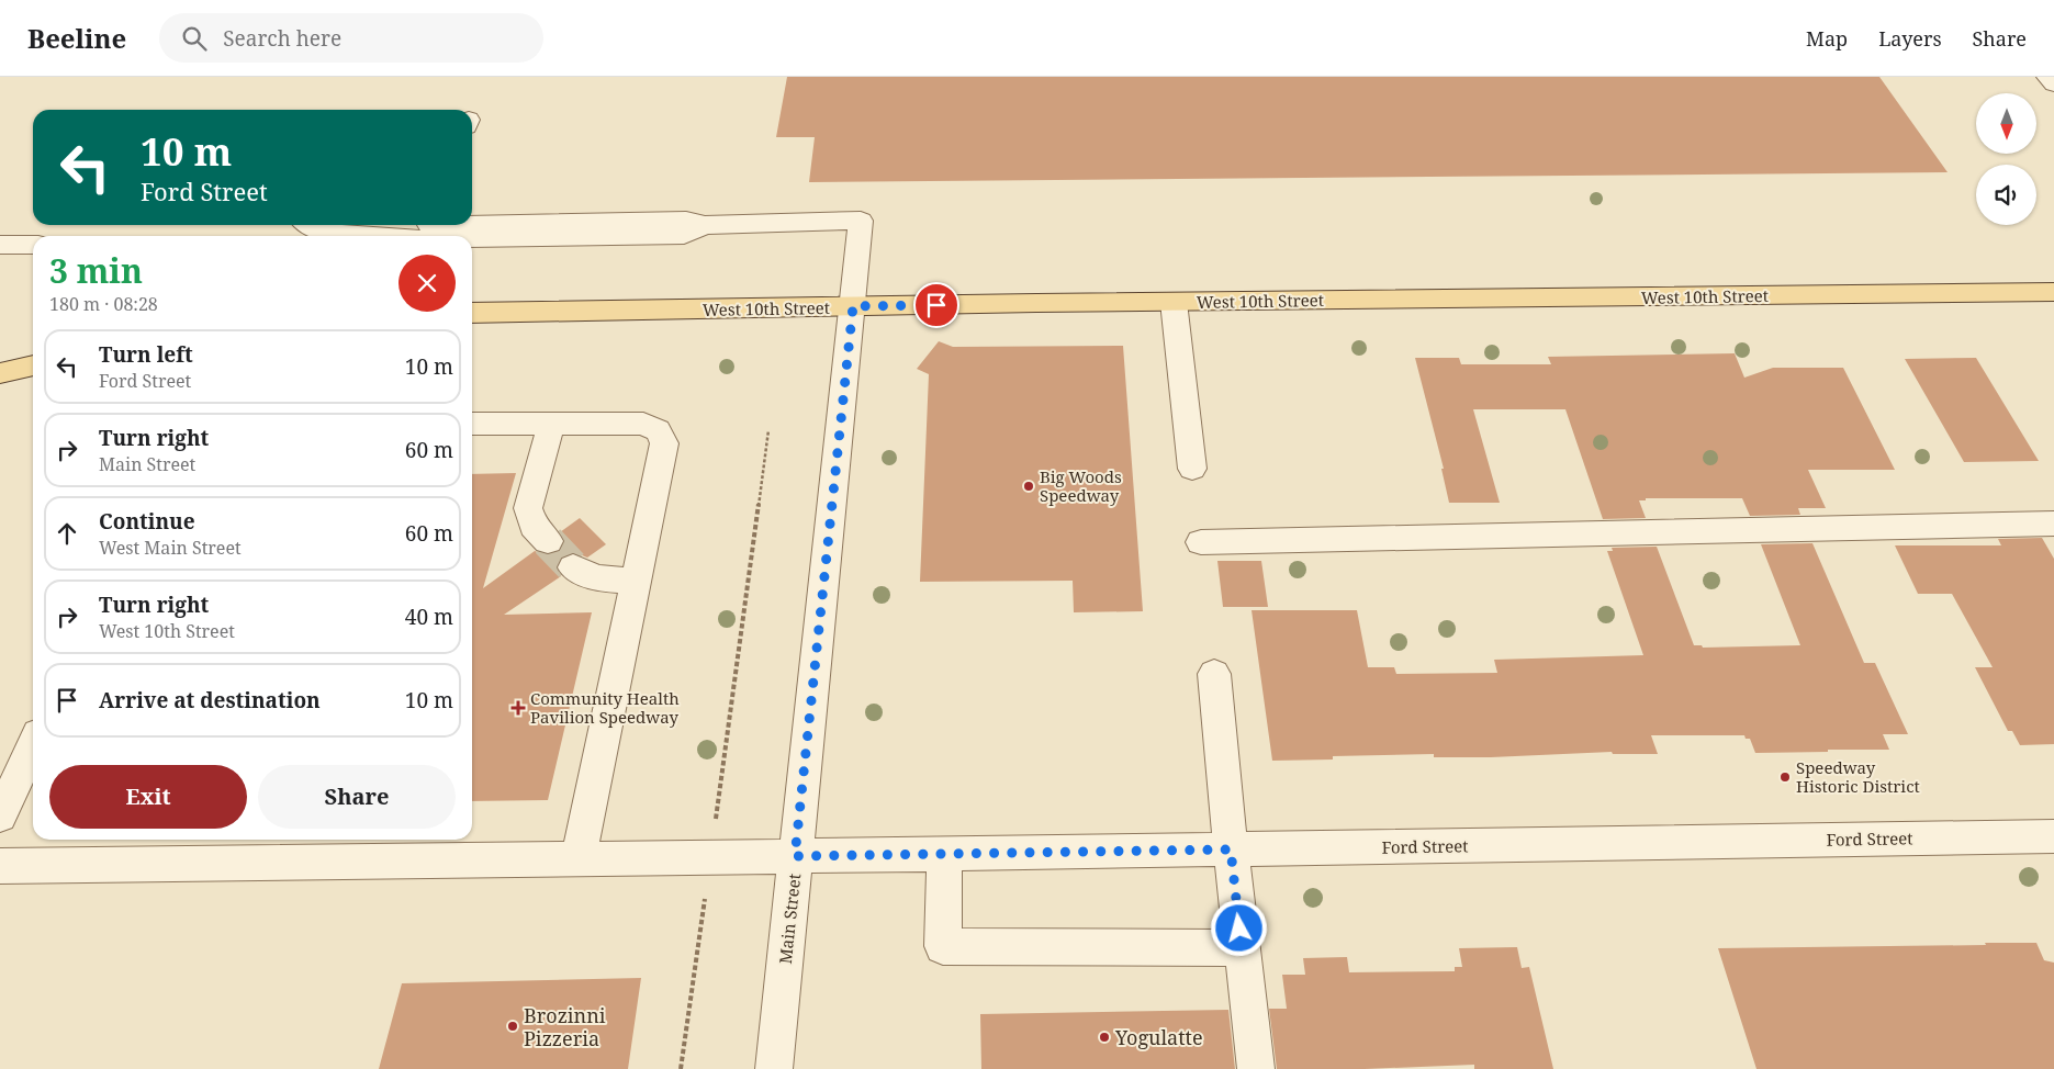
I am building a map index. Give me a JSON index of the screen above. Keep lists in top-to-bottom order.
{
  "streets": {
    "main road": ["West 10th Street"],
    "street": ["Ford Street", "Main Street"]
  },
  "crossings": [
    ["West 10th Street", "Main Street"],
    ["Ford Street", "Main Street"]
  ],
  "places": {
    "other": [
      "Big Woods Speedway",
      "Speedway Historic District",
      "Brozinni Pizzeria",
      "Yogulatte"
    ],
    "health": ["Community Health Pavilion Speedway"]
  },
  "north": "bottom",
  "page": {
    "header": "Beeline",
    "search": "Search here",
    "nav": ["Map", "Layers", "Share"],
    "turn": ["10 m", "Ford Street"],
    "heading": ["3 min", "180 m · 08:28"],
    "list": [
      {
        "name": "Turn left",
        "note": "Ford Street",
        "value": "10 m"
      },
      {
        "name": "Turn right",
        "note": "Main Street",
        "value": "60 m"
      },
      {
        "name": "Continue",
        "note": "West Main Street",
        "value": "60 m"
      },
      {
        "name": "Turn right",
        "note": "West 10th Street",
        "value": "40 m"
      },
      {
        "name": "Arrive at destination",
        "value": "10 m"
      }
    ],
    "buttons": ["Exit", "Share"]
  }
}
